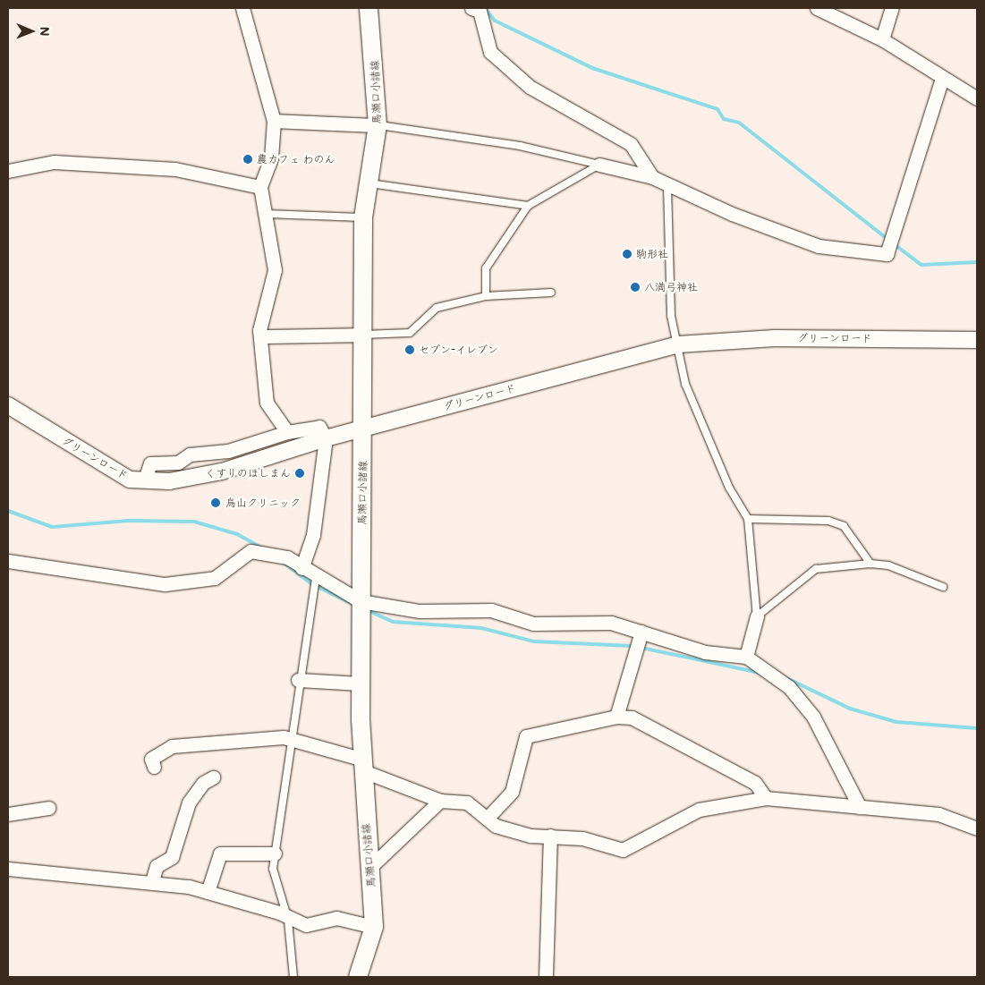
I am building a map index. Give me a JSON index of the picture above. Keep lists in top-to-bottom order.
{
  "streets": {
    "main road": ["馬瀬口小諸線"],
    "street": ["グリーンロード"]
  },
  "crossings": [
    ["馬瀬口小諸線", "グリーンロード"]
  ],
  "places": [
    "農カフェ わのん",
    "駒形社",
    "八満弓神社",
    "セブン-イレブン",
    "くすりのほしまん",
    "烏山クリニック"
  ],
  "north": "right"
}
